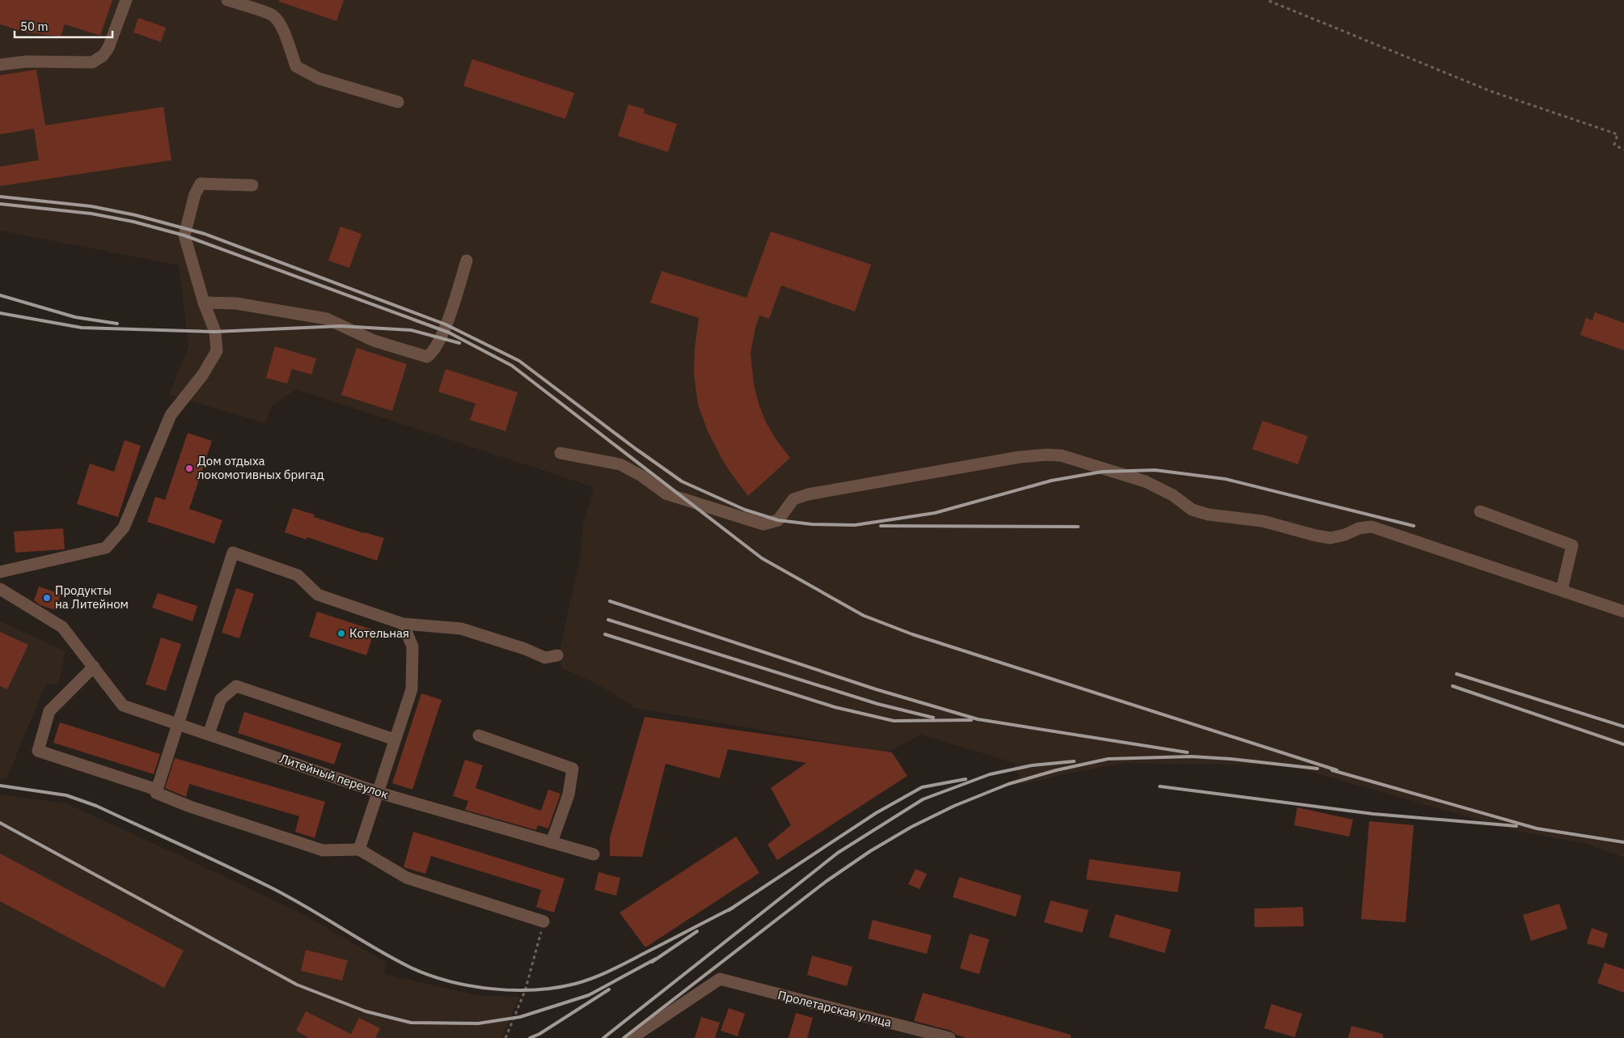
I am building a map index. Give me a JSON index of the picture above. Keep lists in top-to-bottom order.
{
  "streets": {
    "street": ["Литейный переулок", "Пролетарская улица"]
  },
  "places": ["Дом отдыха локомотивных бригад", "Продукты на Литейном", "Котельная"],
  "scale_bar": "50 m"
}
